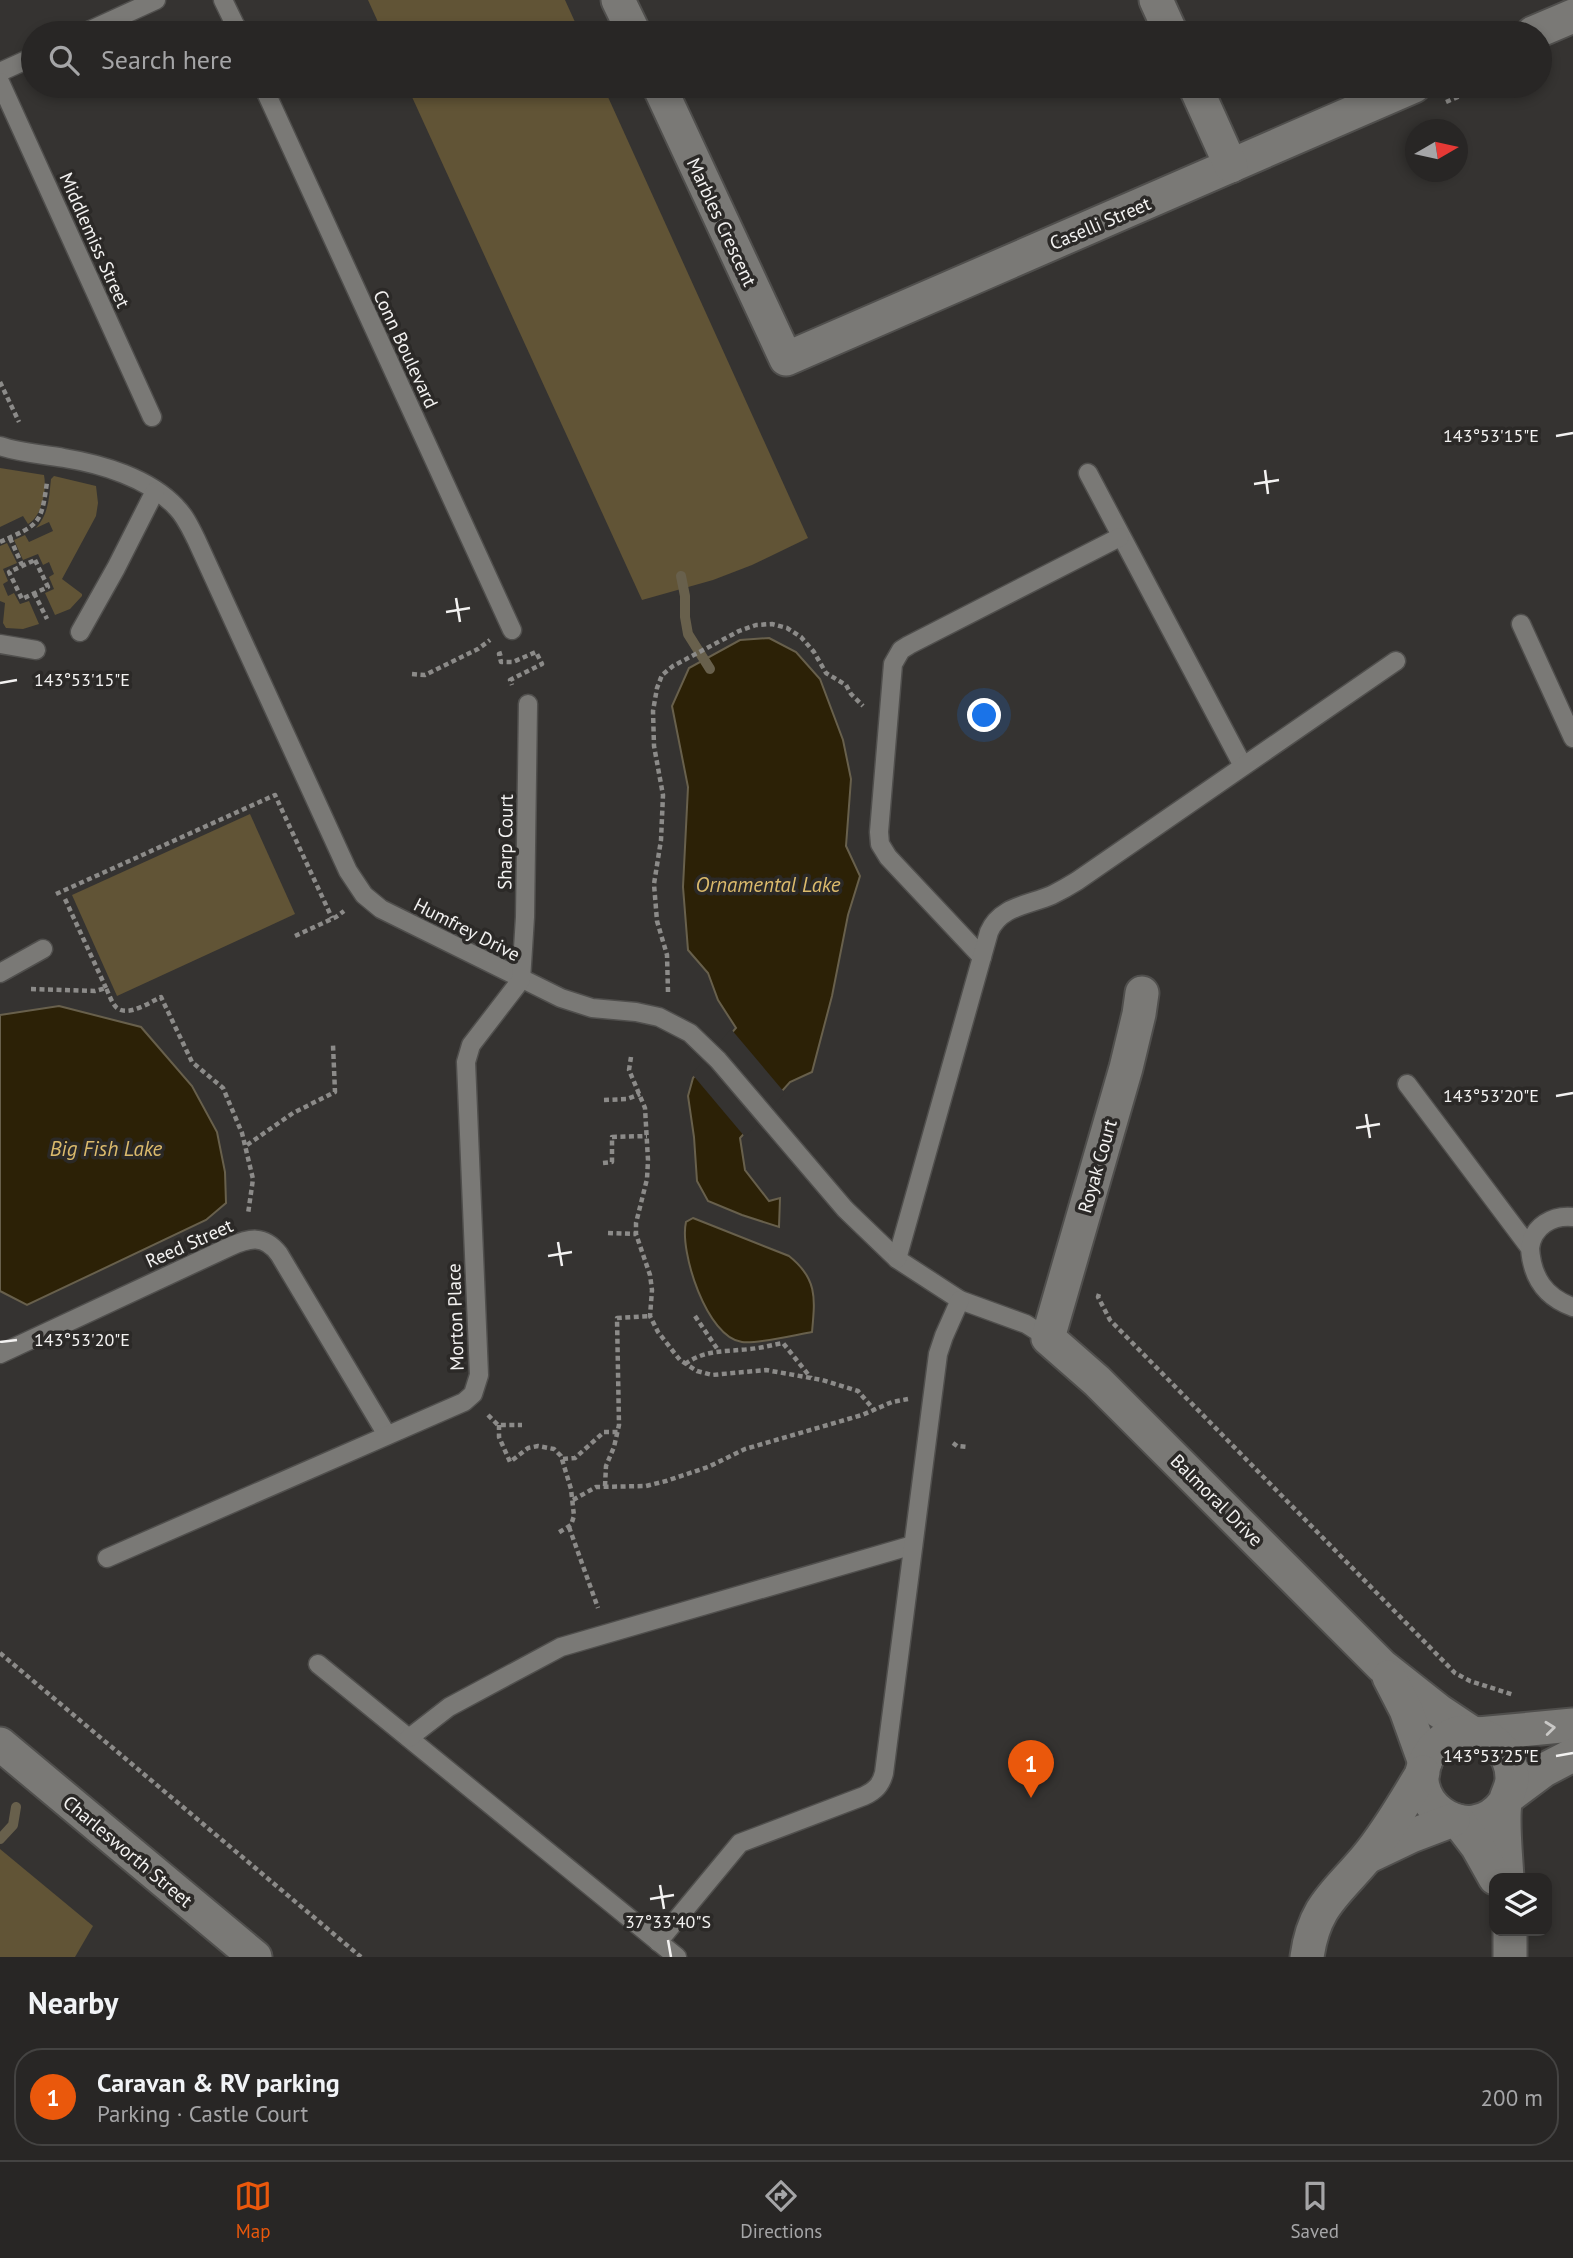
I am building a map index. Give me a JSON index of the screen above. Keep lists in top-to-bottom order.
{
  "streets": {
    "street": [
      "Marbles Crescent",
      "Caselli Street",
      "Royak Court",
      "Balmoral Drive",
      "Charlesworth Street"
    ],
    "lane": [
      "Middlemiss Street",
      "Conn Boulevard",
      "Sharp Court",
      "Humfrey Drive",
      "Reed Street",
      "Morton Place"
    ]
  },
  "crossings": [
    ["Marbles Crescent", "Caselli Street"],
    ["Sharp Court", "Humfrey Drive"],
    ["Sharp Court", "Morton Place"],
    ["Humfrey Drive", "Royak Court"],
    ["Humfrey Drive", "Morton Place"],
    ["Humfrey Drive", "Balmoral Drive"],
    ["Royak Court", "Balmoral Drive"],
    ["Reed Street", "Morton Place"]
  ],
  "water": ["Ornamental Lake", "Big Fish Lake"],
  "north": "right",
  "page": {
    "search": "Search here",
    "pins": "1",
    "heading": "Nearby",
    "list": [
      {
        "mark": "1",
        "name": "Caravan & RV parking",
        "note": "Parking · Castle Court",
        "value": "200 m"
      }
    ],
    "nav": ["Map", "Directions", "Saved"]
  },
  "coordinates": [
    "143°53'15\"E",
    "143°53'20\"E",
    "143°53'25\"E",
    "37°33'40\"S"
  ]
}
